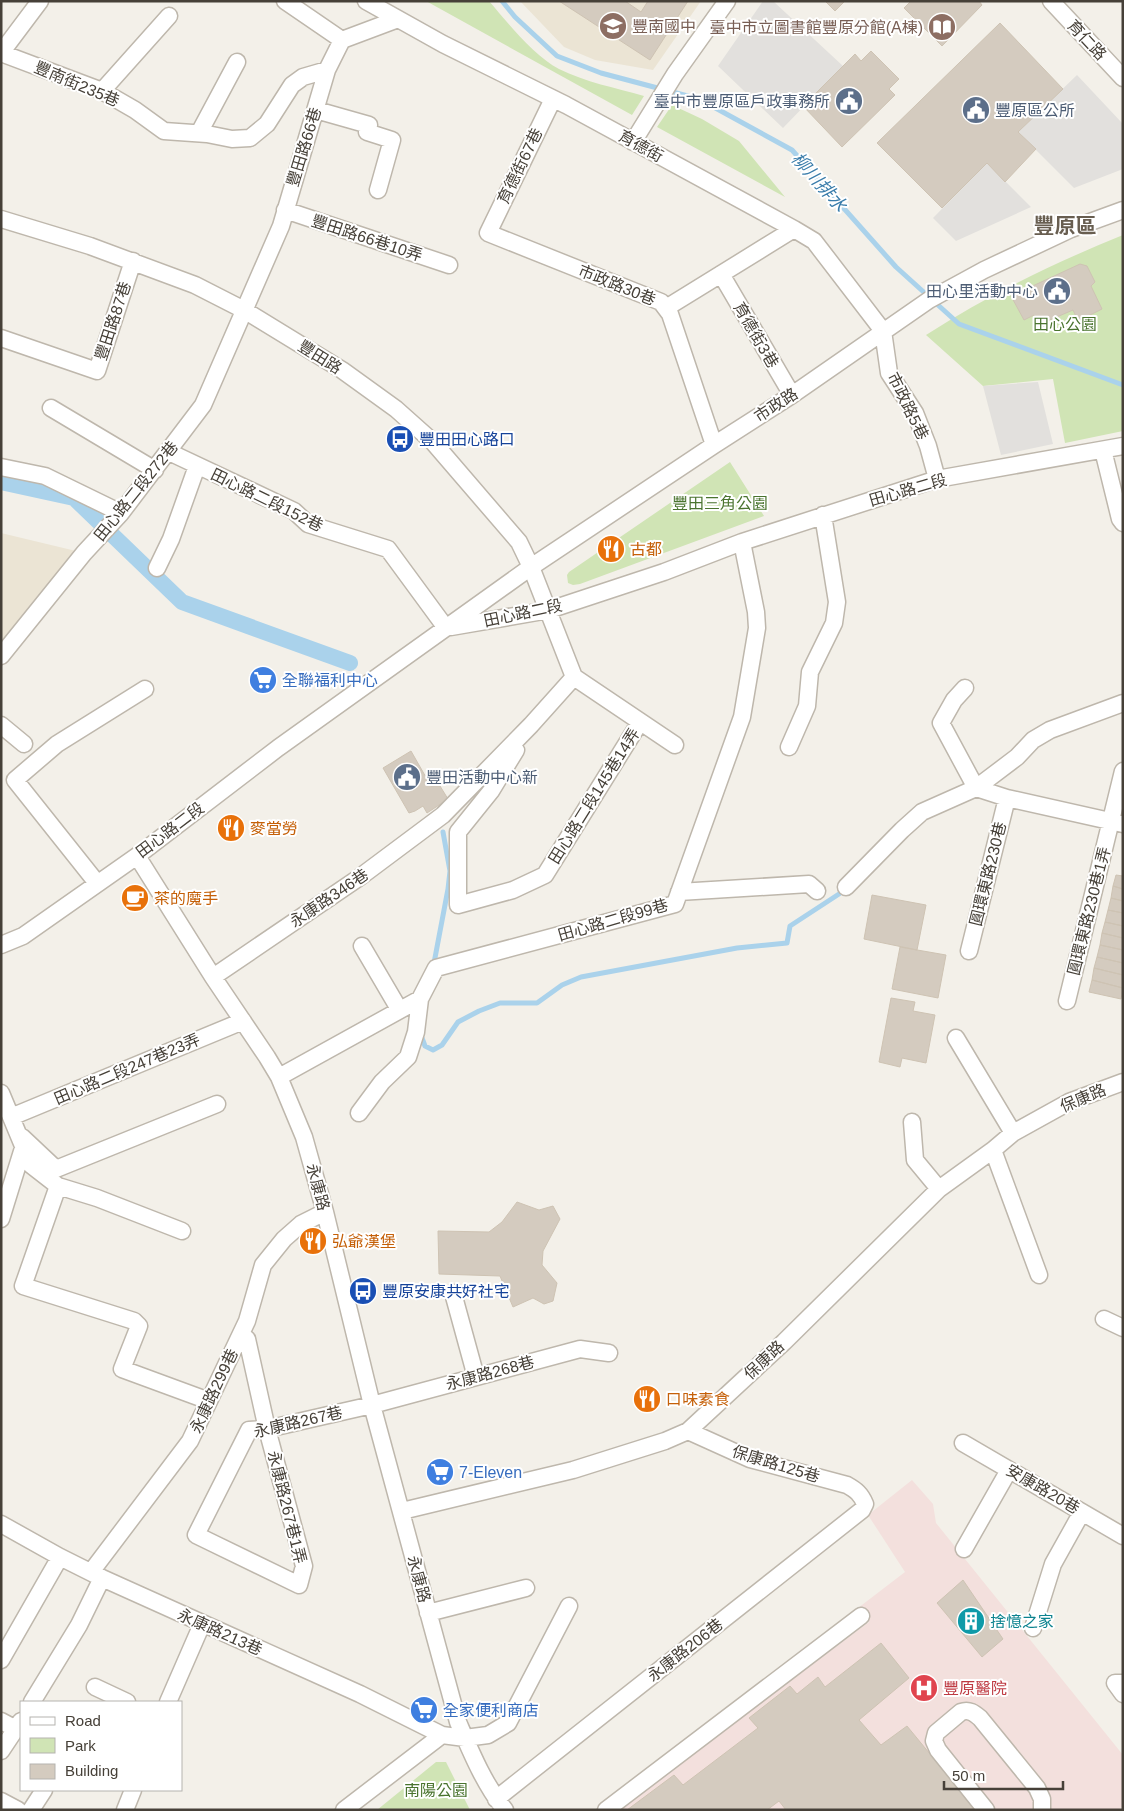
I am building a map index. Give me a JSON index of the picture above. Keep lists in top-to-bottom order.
{
  "streets": {
    "street": [
      "育仁路",
      "豐南街235巷",
      "育德街",
      "豐田路66巷",
      "育德街67巷",
      "豐田路66巷10弄",
      "市政路30巷",
      "豐田路87巷",
      "育德街3巷",
      "豐田路",
      "市政路",
      "市政路5巷",
      "田心路二段",
      "田心路二段272巷",
      "田心路二段152巷",
      "田心路二段145巷14弄",
      "圓環東路230巷",
      "永康路346巷",
      "圓環東路230巷1弄",
      "田心路二段99巷",
      "田心路二段247巷23弄",
      "保康路",
      "永康路",
      "永康路268巷",
      "永康路299巷",
      "永康路267巷",
      "保康路125巷",
      "安康路20巷",
      "永康路267巷1弄",
      "永康路213巷",
      "永康路206巷"
    ]
  },
  "crossings": [
    ["豐南街235巷", "豐田路66巷"],
    ["育德街", "育德街67巷"],
    ["育德街", "市政路"],
    ["育德街", "市政路5巷"],
    ["豐田路66巷", "豐田路66巷10弄"],
    ["豐田路66巷", "豐田路"],
    ["豐田路66巷", "田心路二段272巷"],
    ["育德街67巷", "市政路30巷"],
    ["市政路30巷", "市政路"],
    ["豐田路87巷", "豐田路"],
    ["育德街3巷", "市政路"],
    ["豐田路", "市政路"],
    ["豐田路", "田心路二段"],
    ["豐田路", "田心路二段272巷"],
    ["市政路", "市政路5巷"],
    ["市政路", "田心路二段"],
    ["市政路", "田心路二段152巷"],
    ["市政路5巷", "田心路二段"],
    ["田心路二段", "田心路二段152巷"],
    ["田心路二段", "田心路二段99巷"],
    ["田心路二段", "永康路"],
    ["田心路二段272巷", "田心路二段152巷"],
    ["田心路二段145巷14弄", "永康路346巷"],
    ["永康路346巷", "永康路"],
    ["田心路二段247巷23弄", "永康路"],
    ["保康路", "永康路"],
    ["保康路", "保康路125巷"],
    ["永康路", "永康路268巷"],
    ["永康路", "永康路299巷"],
    ["永康路", "永康路267巷"],
    ["永康路", "永康路213巷"],
    ["永康路", "永康路206巷"],
    ["永康路268巷", "永康路267巷"],
    ["永康路299巷", "永康路213巷"],
    ["永康路267巷", "永康路267巷1弄"],
    ["保康路125巷", "永康路206巷"]
  ],
  "districts": ["豐原區"],
  "water": ["柳川排水"],
  "parks": ["田心公園", "豐田三角公園", "南陽公園"],
  "places": {
    "school or university": ["豐南國中"],
    "library": ["臺中市立圖書館豐原分館(A棟)"],
    "public building": [
      "臺中市豐原區戶政事務所",
      "豐原區公所",
      "田心里活動中心",
      "豐田活動中心新"
    ],
    "bus stop": ["豐田田心路口", "豐原安康共好社宅"],
    "restaurant": [
      "古都",
      "麥當勞",
      "弘爺漢堡",
      "口味素食"
    ],
    "supermarket": ["全聯福利中心", "7-Eleven", "全家便利商店"],
    "cafe": ["茶的魔手"],
    "building": ["捨憶之家"],
    "hospital": ["豐原醫院"]
  },
  "legend": ["Road", "Park", "Building"],
  "scale_bar": "50 m"
}
